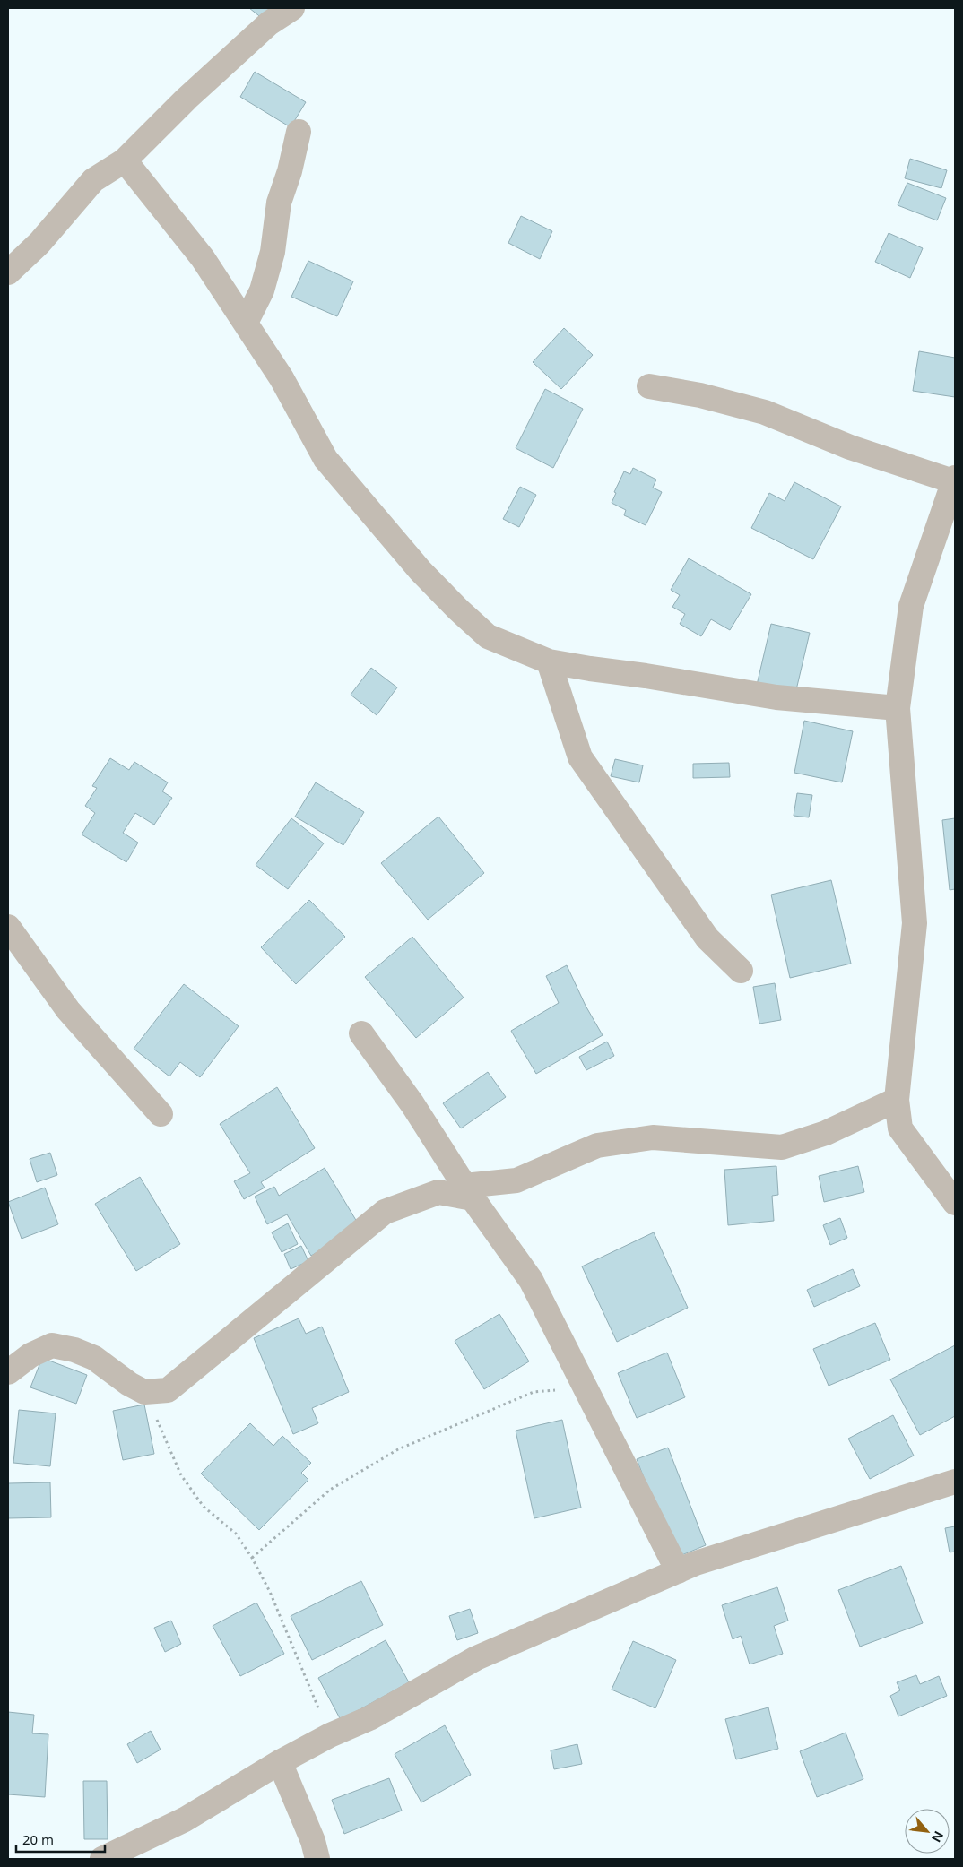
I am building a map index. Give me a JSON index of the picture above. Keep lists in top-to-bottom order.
{
  "scale_bar": "20 m",
  "north": "bottom right"
}
